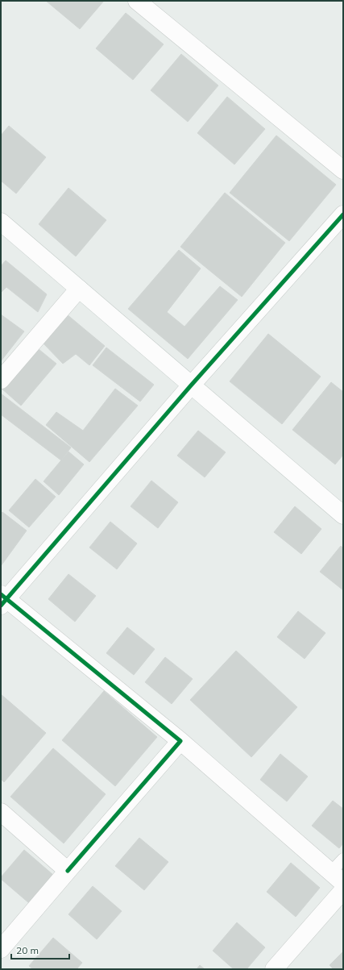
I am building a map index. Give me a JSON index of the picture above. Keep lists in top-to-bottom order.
{
  "scale_bar": "20 m"
}
